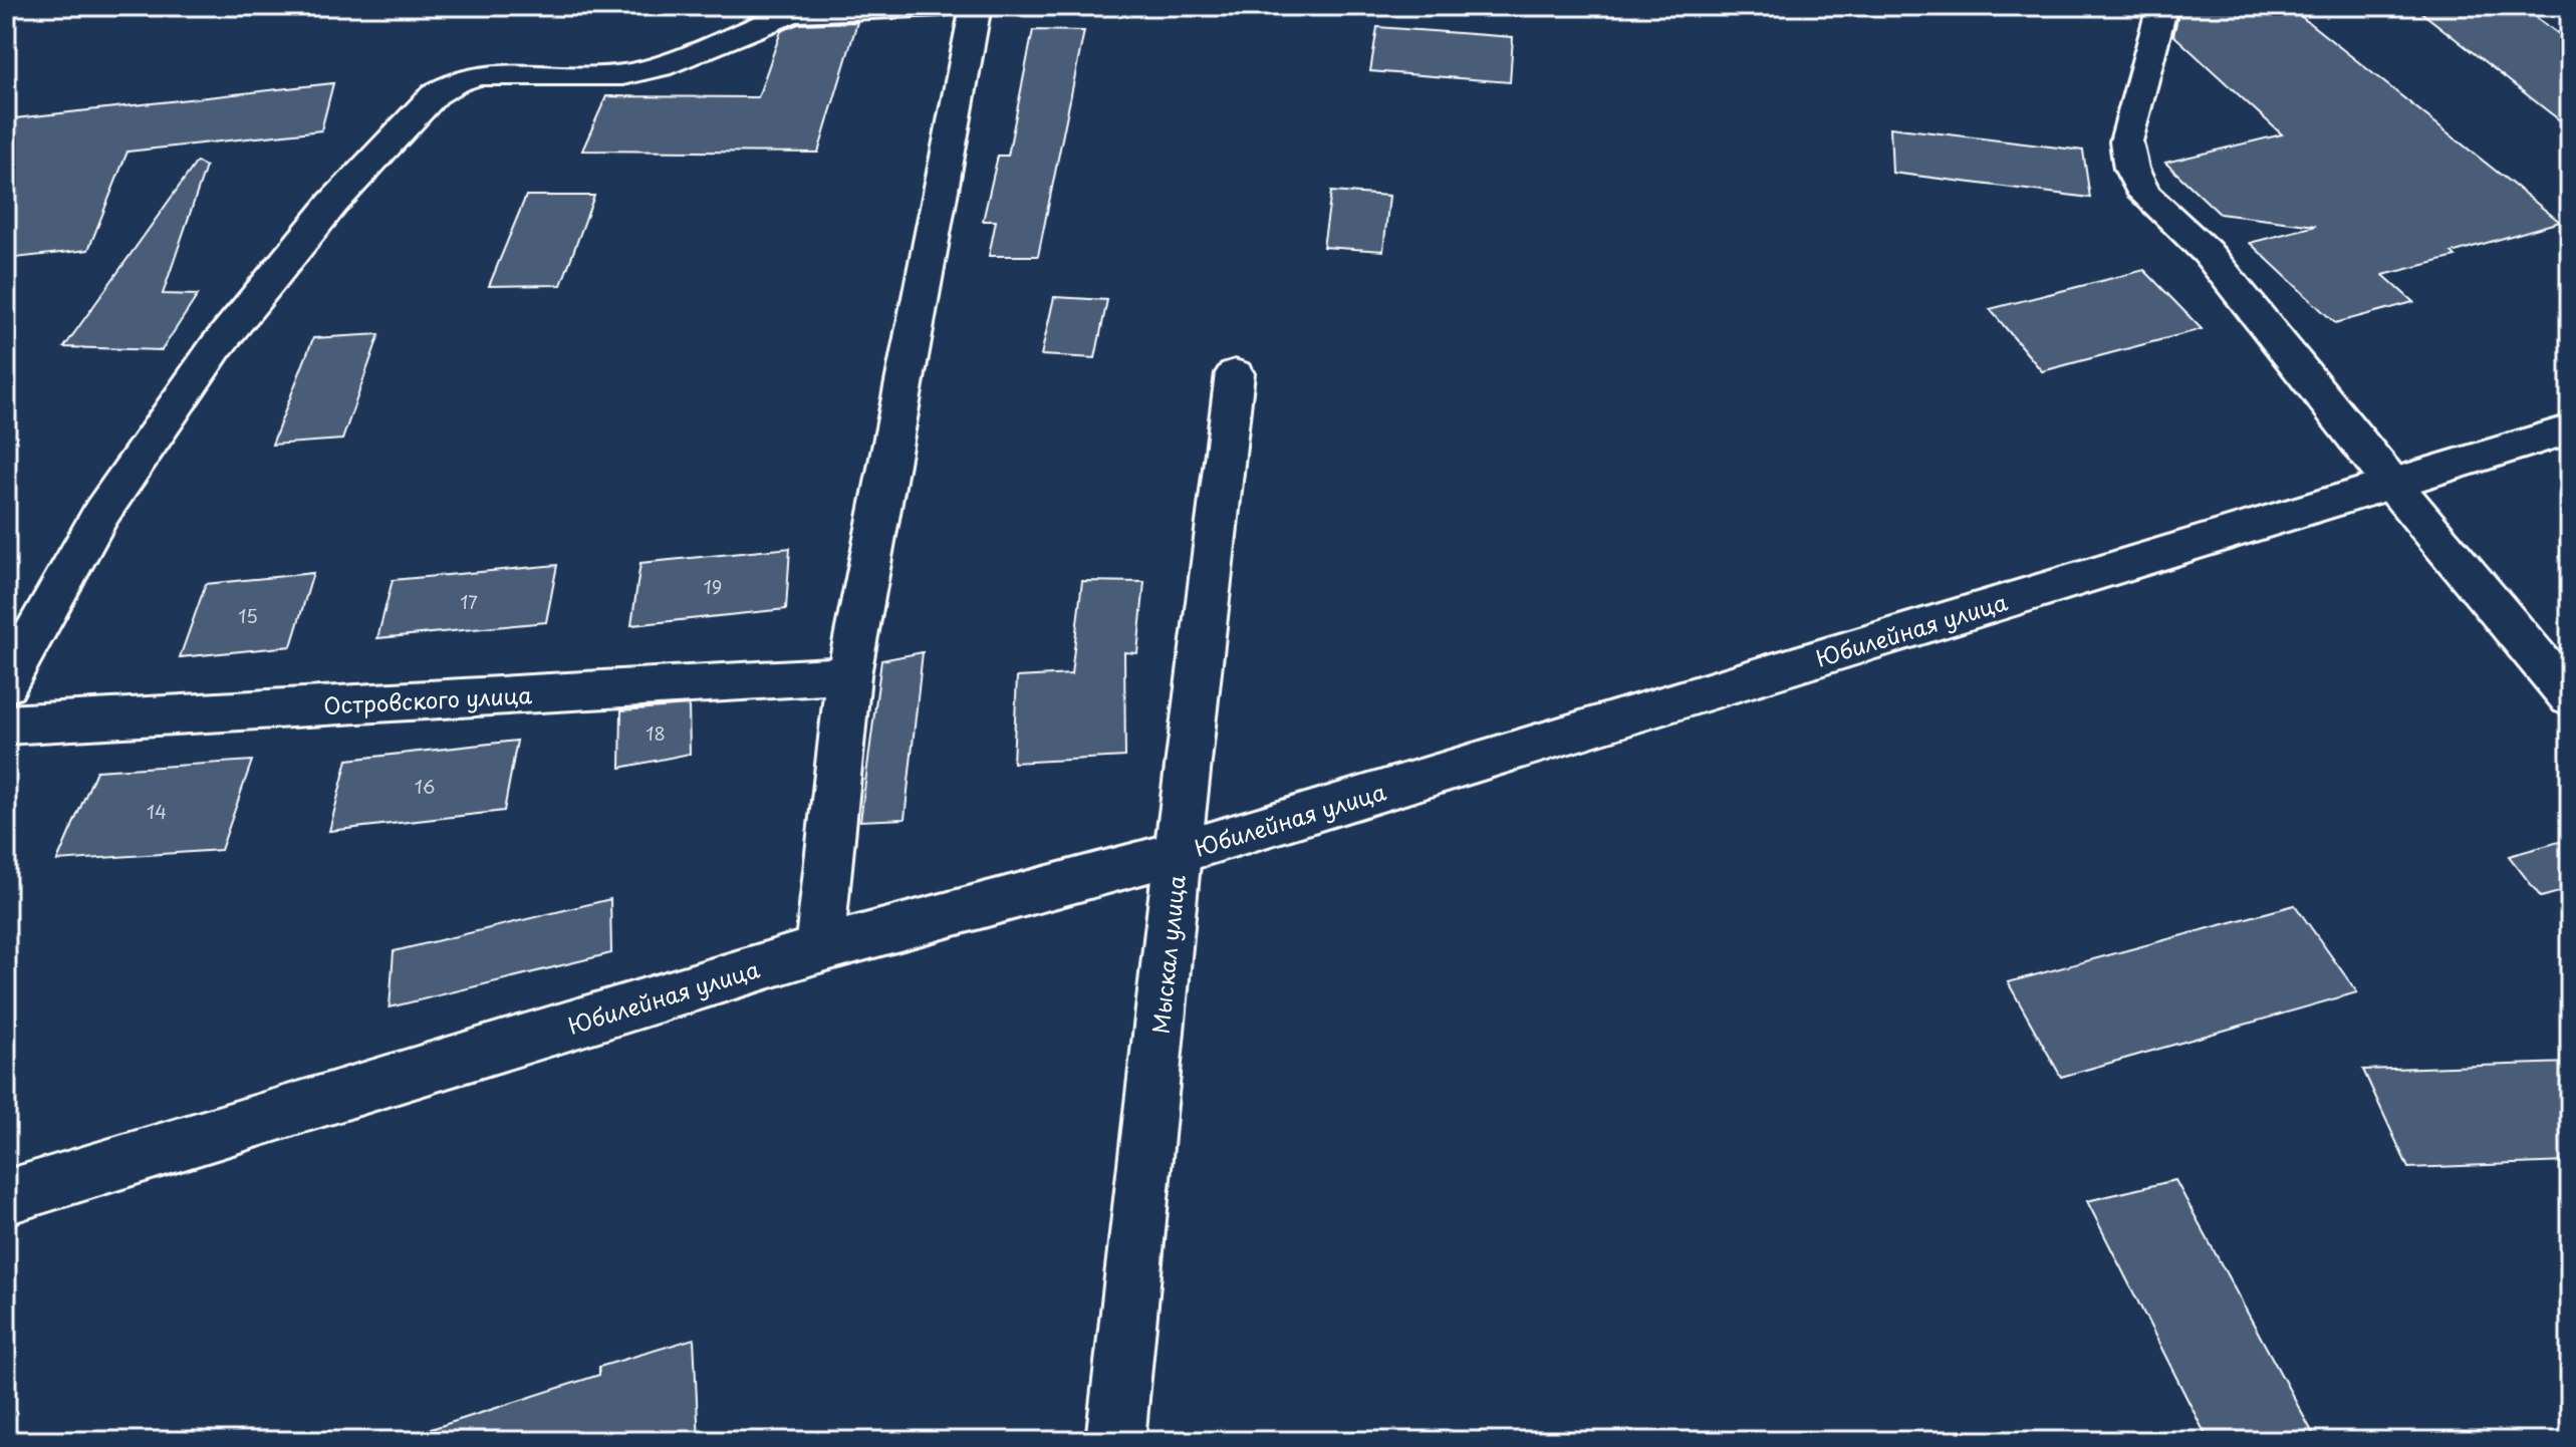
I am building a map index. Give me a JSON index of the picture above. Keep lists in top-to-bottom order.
{
  "streets": {
    "street": ["Юбилейная улица", "Островского улица", "Мыскал улица"]
  },
  "crossings": [
    ["Юбилейная улица", "Мыскал улица"]
  ],
  "house_numbers": [
    "19",
    "17",
    "15",
    "18",
    "16",
    "14"
  ]
}
